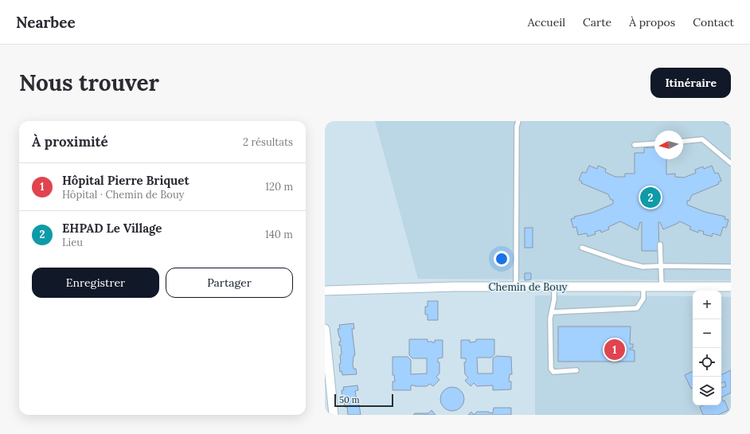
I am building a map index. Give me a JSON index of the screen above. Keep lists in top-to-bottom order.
{
  "streets": {
    "street": ["Chemin de Bouy"]
  },
  "scale_bar": "50 m",
  "north": "left",
  "page": {
    "header": "Nearbee",
    "nav": [
      "Accueil",
      "Carte",
      "À propos",
      "Contact"
    ],
    "buttons": [
      "Itinéraire",
      ["Enregistrer", "Partager"]
    ],
    "title": "Nous trouver",
    "heading": ["À proximité", "2 résultats"],
    "list": [
      {
        "mark": "1",
        "name": "Hôpital Pierre Briquet",
        "note": "Hôpital · Chemin de Bouy",
        "value": "120 m"
      },
      {
        "mark": "2",
        "name": "EHPAD Le Village",
        "note": "Lieu",
        "value": "140 m"
      }
    ],
    "pins": ["2", "1"],
    "map_buttons": ["+", "−"],
    "scale": "50 m"
  }
}
